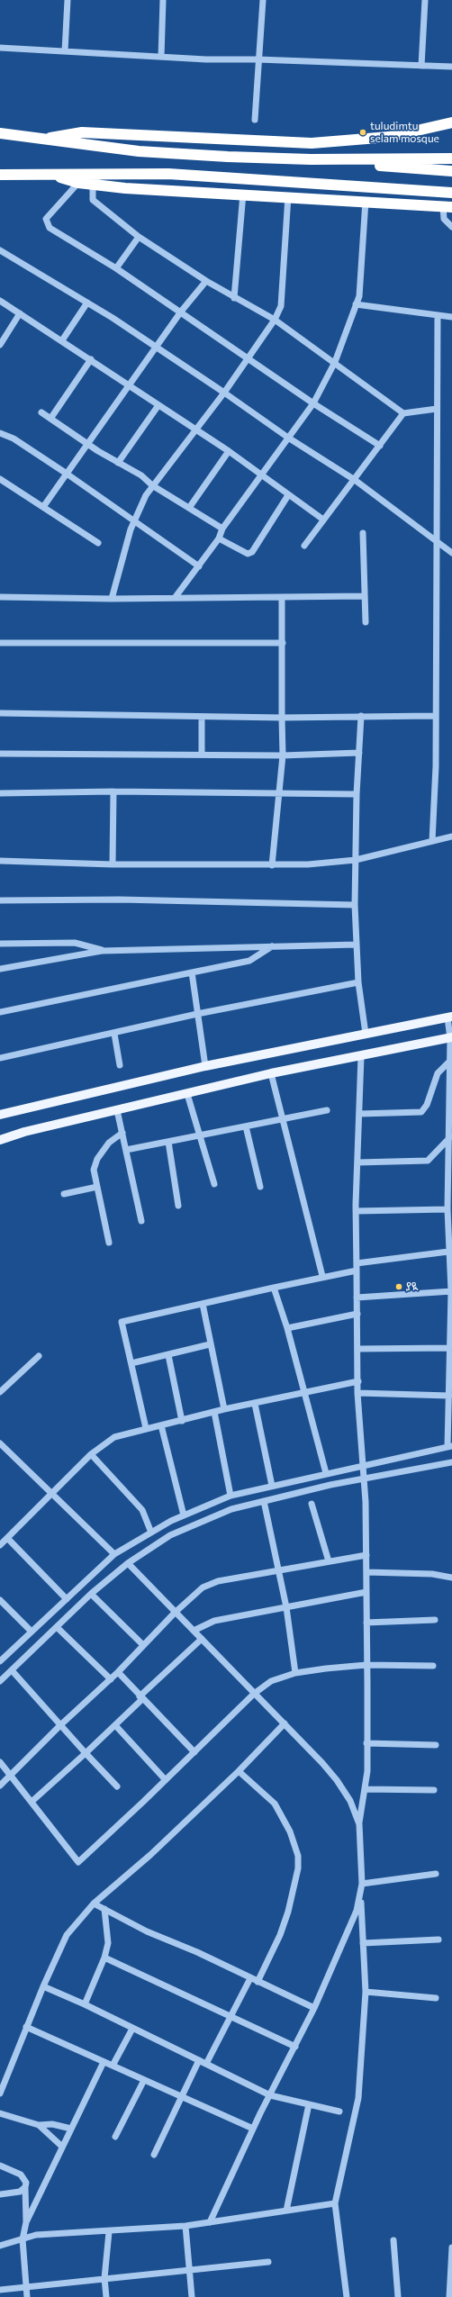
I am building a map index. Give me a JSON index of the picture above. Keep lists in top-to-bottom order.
{
  "places": ["tuludimtu selam mosque", "ያዪ"]
}
